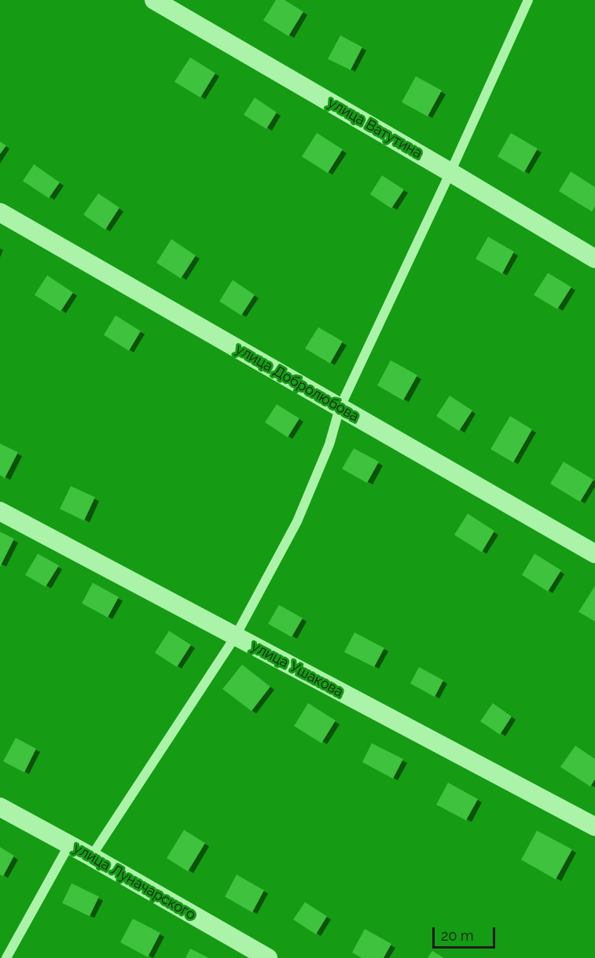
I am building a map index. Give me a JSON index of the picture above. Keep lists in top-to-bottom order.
{
  "streets": {
    "street": [
      "улица Ватутина",
      "улица Добролюбова",
      "улица Ушакова",
      "улица Луначарского"
    ]
  },
  "scale_bar": "20 m"
}
